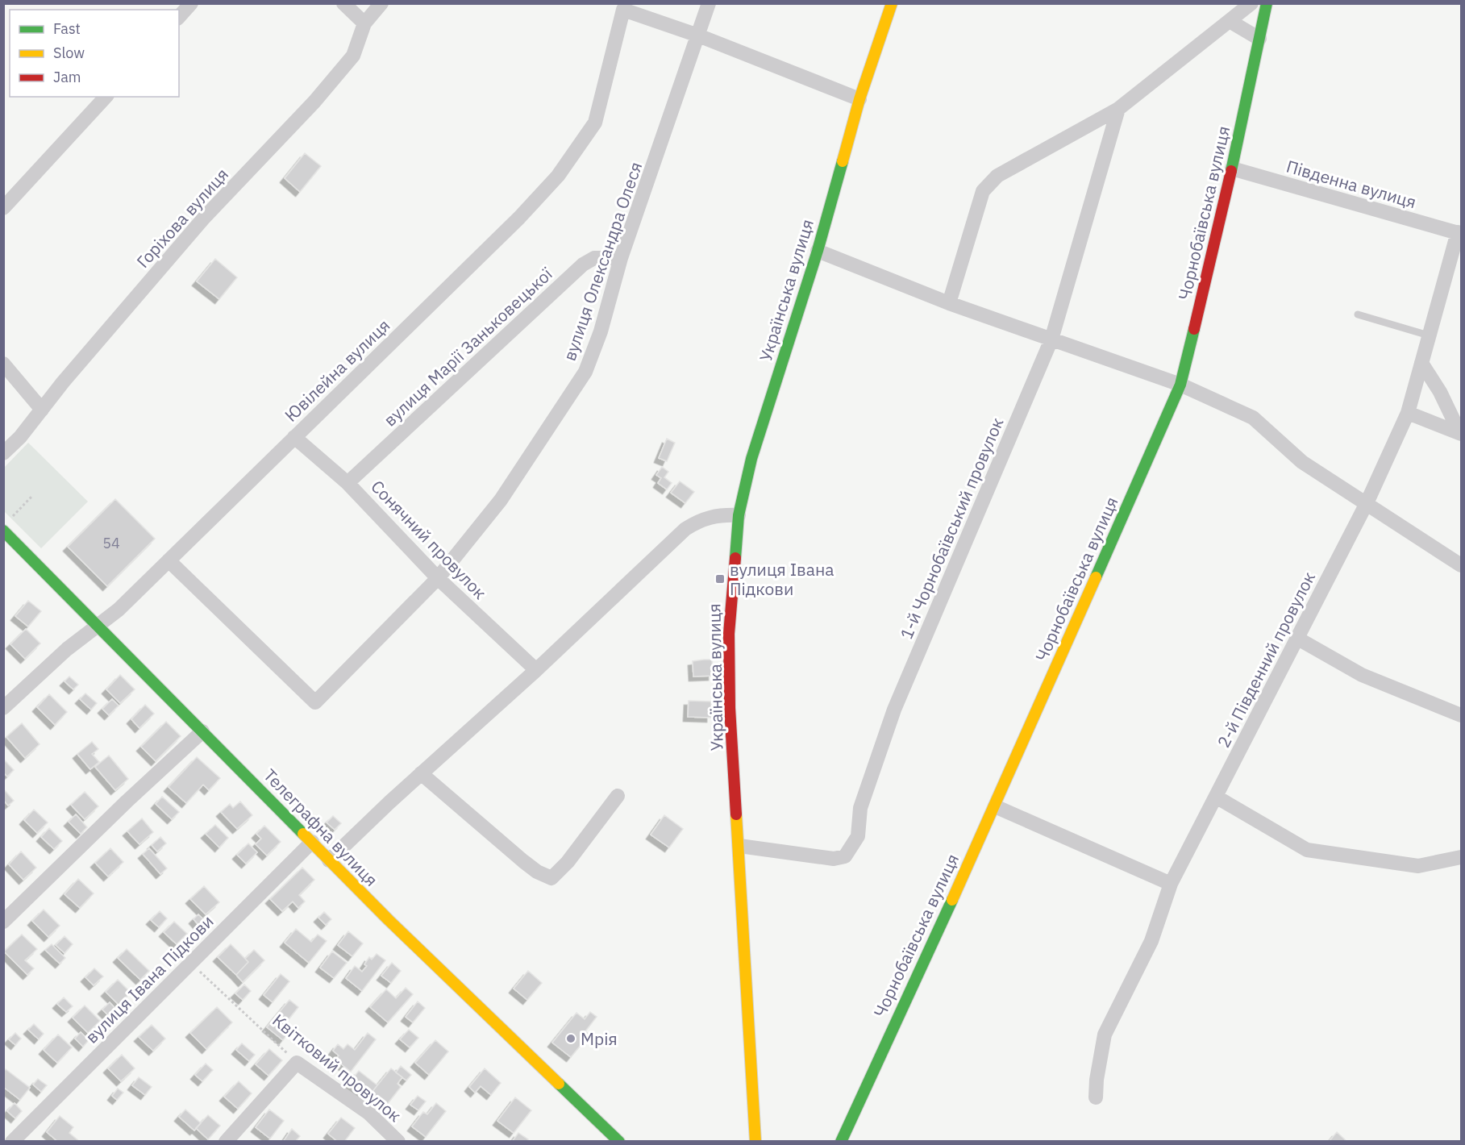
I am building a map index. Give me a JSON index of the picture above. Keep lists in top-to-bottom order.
{
  "streets": {
    "street": [
      "Південна вулиця",
      "Чорнобаївська вулиця",
      "Горіхова вулиця",
      "вулиця Олександра Олеся",
      "Українська вулиця",
      "вулиця Марії Заньковецької",
      "Ювілейна вулиця",
      "1-й Чорнобаївський провулок",
      "Сонячний провулок",
      "2-й Південний провулок",
      "Телеграфна вулиця",
      "вулиця Івана Підкови",
      "Квітковий провулок"
    ]
  },
  "crossings": [
    ["Південна вулиця", "Чорнобаївська вулиця"],
    ["Південна вулиця", "2-й Південний провулок"],
    ["вулиця Олександра Олеся", "вулиця Марії Заньковецької"],
    ["вулиця Олександра Олеся", "Ювілейна вулиця"],
    ["вулиця Олександра Олеся", "Сонячний провулок"],
    ["Українська вулиця", "1-й Чорнобаївський провулок"],
    ["вулиця Марії Заньковецької", "Сонячний провулок"],
    ["Ювілейна вулиця", "Сонячний провулок"],
    ["Ювілейна вулиця", "Телеграфна вулиця"],
    ["Телеграфна вулиця", "вулиця Івана Підкови"],
    ["вулиця Івана Підкови", "Квітковий провулок"]
  ],
  "places": {
    "transit": ["вулиця Івана Підкови"],
    "other": ["Мрія"]
  },
  "house_numbers": ["54"],
  "legend": ["Fast", "Slow", "Jam"]
}
